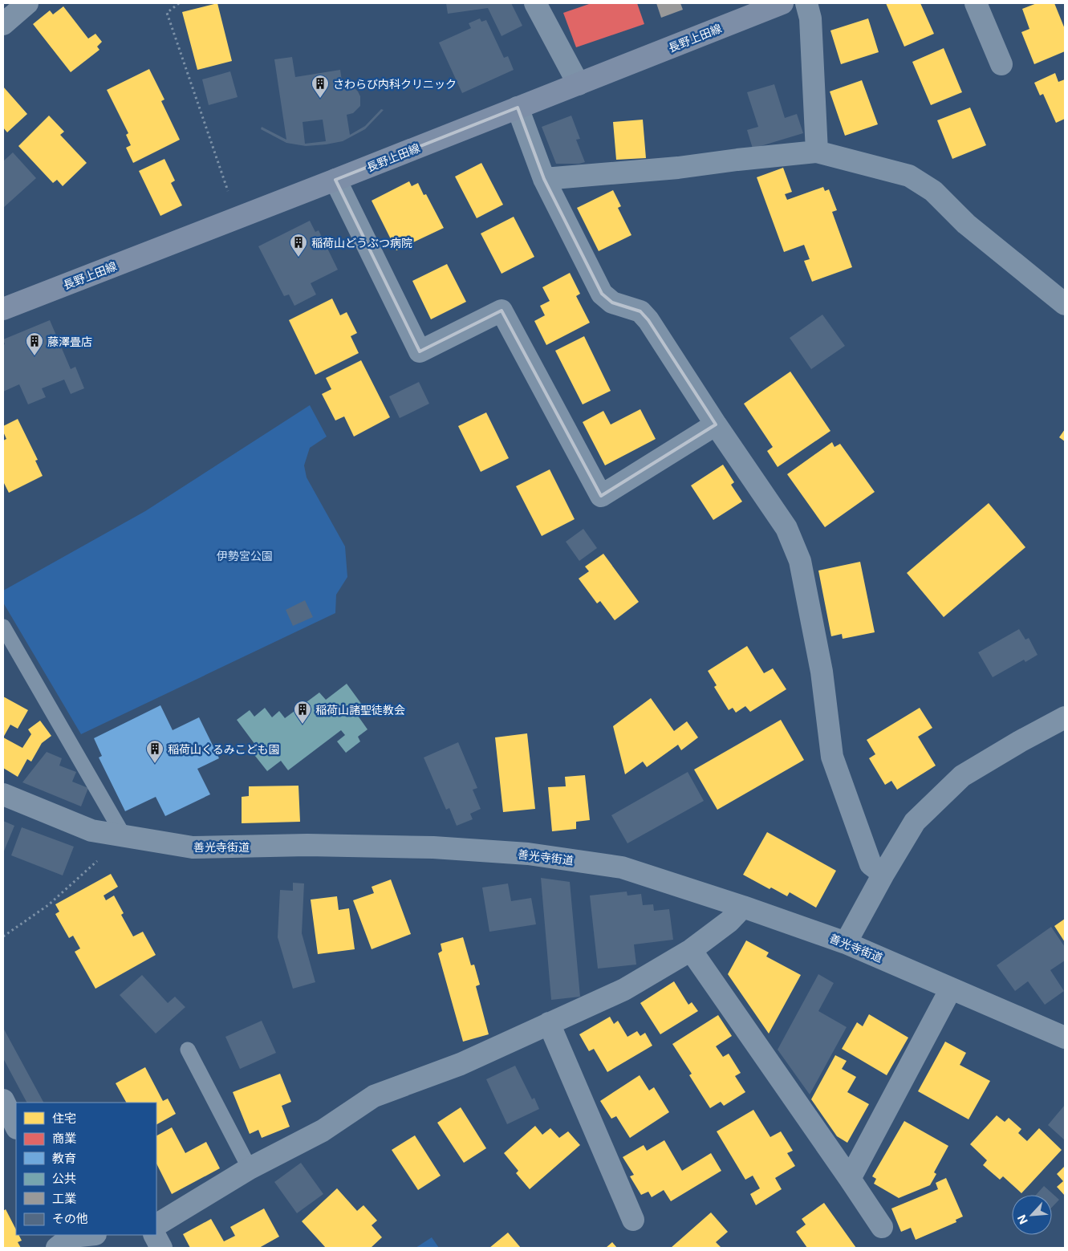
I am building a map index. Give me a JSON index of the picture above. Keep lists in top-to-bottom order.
{
  "streets": {
    "main road": ["長野上田線"],
    "street": ["善光寺街道"]
  },
  "parks": ["伊勢宮公園"],
  "places": {
    "building": [
      "さわらび内科クリニック",
      "稲荷山どうぶつ病院",
      "藤澤畳店",
      "稲荷山諸聖徒教会",
      "稲荷山くるみこども園"
    ]
  },
  "legend": [
    "住宅",
    "商業",
    "教育",
    "公共",
    "工業",
    "その他"
  ],
  "north": "bottom left"
}
